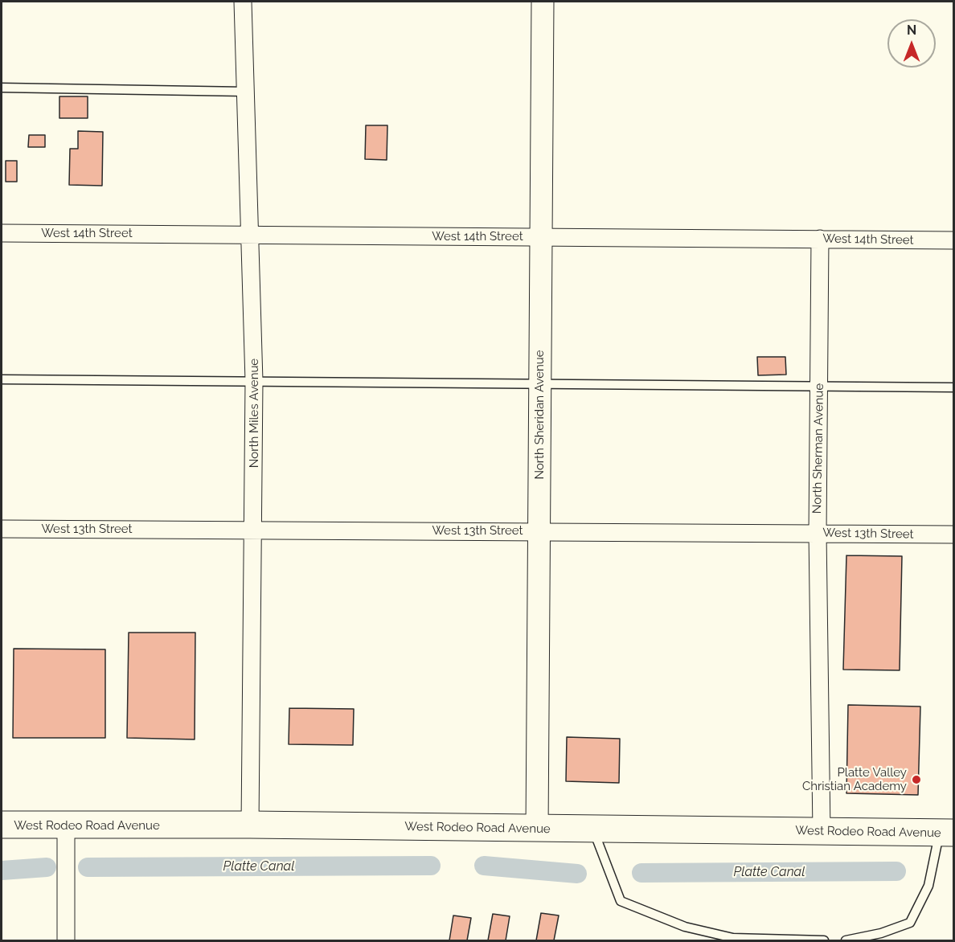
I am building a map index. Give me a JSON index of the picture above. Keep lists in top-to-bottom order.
{
  "streets": {
    "main road": ["West Rodeo Road Avenue"],
    "street": [
      "West 14th Street",
      "North Miles Avenue",
      "North Sheridan Avenue",
      "North Sherman Avenue",
      "West 13th Street"
    ]
  },
  "crossings": [
    ["West 14th Street", "North Miles Avenue"],
    ["West 14th Street", "North Sheridan Avenue"],
    ["West 14th Street", "North Sherman Avenue"],
    ["North Miles Avenue", "West 13th Street"],
    ["North Miles Avenue", "West Rodeo Road Avenue"],
    ["North Sheridan Avenue", "West 13th Street"],
    ["North Sheridan Avenue", "West Rodeo Road Avenue"],
    ["North Sherman Avenue", "West 13th Street"],
    ["North Sherman Avenue", "West Rodeo Road Avenue"]
  ],
  "water": ["Platte Canal"],
  "places": ["Platte Valley Christian Academy"],
  "north": "top"
}
